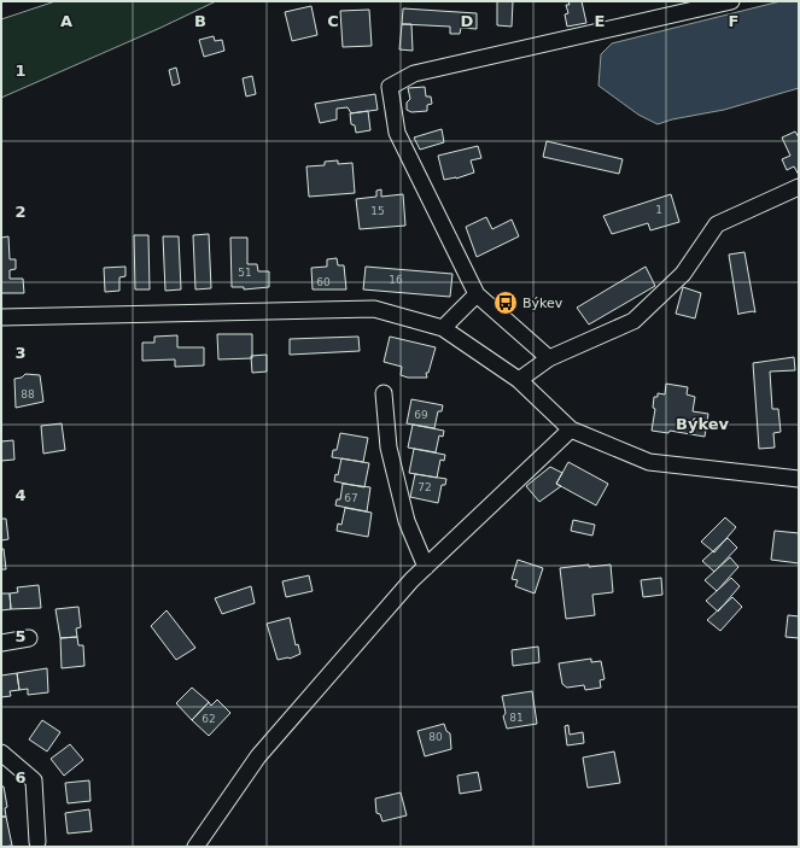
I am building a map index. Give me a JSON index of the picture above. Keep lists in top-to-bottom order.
{
  "districts": ["Býkev"],
  "places": {
    "bus stop": ["Býkev"]
  },
  "house_numbers": [
    "1",
    "15",
    "51",
    "16",
    "60",
    "88",
    "69",
    "72",
    "67",
    "81",
    "62",
    "80"
  ],
  "grid": {
    "columns": [
      "A",
      "B",
      "C",
      "D",
      "E",
      "F"
    ],
    "rows": [
      "1",
      "2",
      "3",
      "4",
      "5",
      "6"
    ]
  }
}
